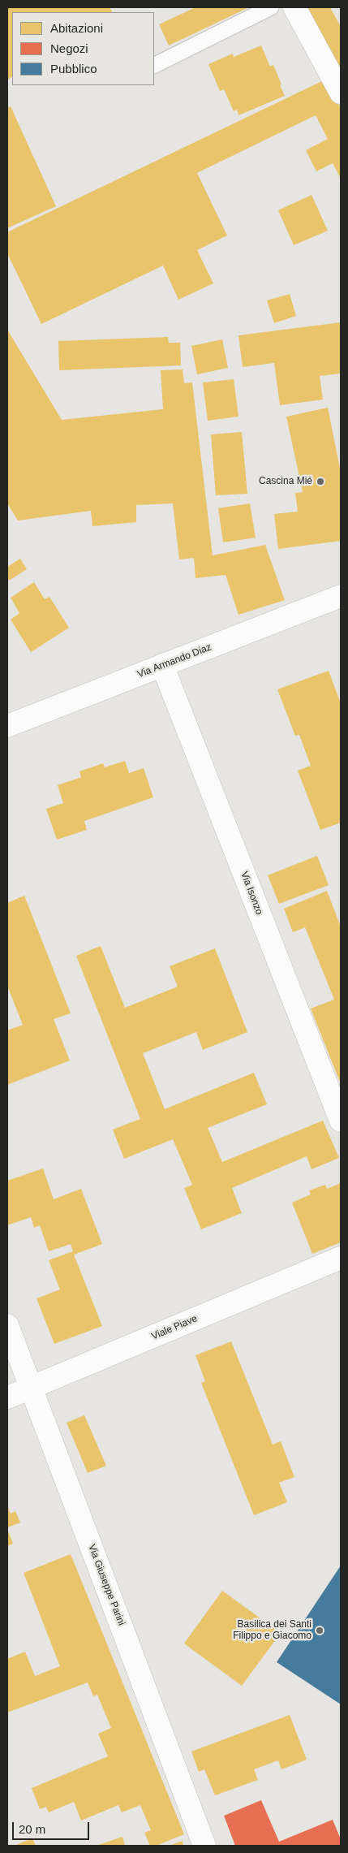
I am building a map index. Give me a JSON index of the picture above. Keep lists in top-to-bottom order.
{
  "streets": {
    "street": [
      "Via Armando Diaz",
      "Via Isonzo",
      "Viale Piave",
      "Via Giuseppe Parini"
    ]
  },
  "crossings": [
    ["Via Armando Diaz", "Via Isonzo"],
    ["Viale Piave", "Via Giuseppe Parini"]
  ],
  "places": ["Cascina Mié", "Basilica dei Santi Filippo e Giacomo"],
  "legend": ["Abitazioni", "Negozi", "Pubblico"],
  "scale_bar": "20 m"
}
